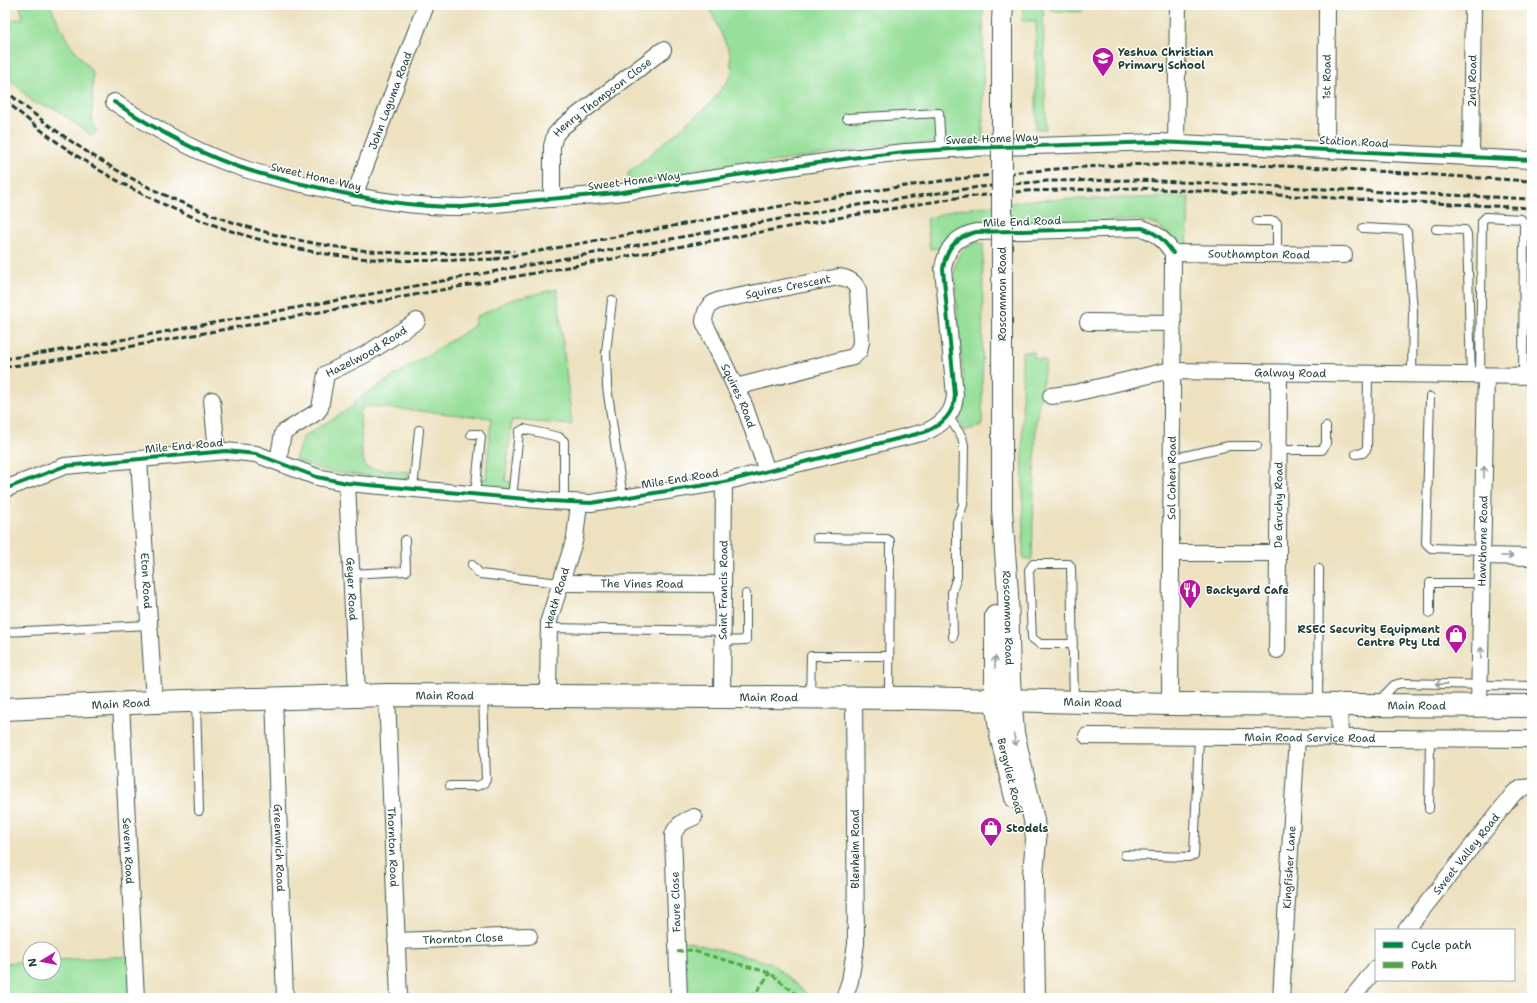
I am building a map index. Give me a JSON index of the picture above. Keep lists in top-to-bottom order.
{
  "streets": {
    "main road": ["Main Road"],
    "street": [
      "1st Road",
      "2nd Road",
      "Henry Thompson Close",
      "John Laguma Road",
      "Sweet Home Way",
      "Station Road",
      "Mile End Road",
      "Southampton Road",
      "Squires Crescent",
      "Roscommon Road",
      "Hazelwood Road",
      "Galway Road",
      "Squires Road",
      "Sol Cohen Road",
      "De Gruchy Road",
      "Hawthorne Road",
      "Eton Road",
      "The Vines Road",
      "Geyer Road",
      "Saint Francis Road",
      "Heath Road",
      "Main Road Service Road",
      "Bergvliet Road",
      "Thornton Road",
      "Greenwich Road",
      "Blenheim Road",
      "Severn Road",
      "Sweet Valley Road",
      "Kingfisher Lane",
      "Faure Close",
      "Thornton Close"
    ]
  },
  "crossings": [
    ["1st Road", "Station Road"],
    ["2nd Road", "Station Road"],
    ["Henry Thompson Close", "Sweet Home Way"],
    ["John Laguma Road", "Sweet Home Way"],
    ["Sweet Home Way", "Station Road"],
    ["Mile End Road", "Southampton Road"],
    ["Mile End Road", "Hazelwood Road"],
    ["Mile End Road", "Squires Road"],
    ["Mile End Road", "Sol Cohen Road"],
    ["Mile End Road", "Eton Road"],
    ["Mile End Road", "Geyer Road"],
    ["Mile End Road", "Saint Francis Road"],
    ["Mile End Road", "Heath Road"],
    ["Southampton Road", "Sol Cohen Road"],
    ["Squires Crescent", "Squires Road"],
    ["Roscommon Road", "Main Road"],
    ["Roscommon Road", "Bergvliet Road"],
    ["Galway Road", "Sol Cohen Road"],
    ["Galway Road", "De Gruchy Road"],
    ["Galway Road", "Hawthorne Road"],
    ["Sol Cohen Road", "De Gruchy Road"],
    ["Sol Cohen Road", "Main Road"],
    ["Hawthorne Road", "Main Road"],
    ["Eton Road", "Main Road"],
    ["The Vines Road", "Saint Francis Road"],
    ["The Vines Road", "Heath Road"],
    ["Geyer Road", "Main Road"],
    ["Saint Francis Road", "Main Road"],
    ["Heath Road", "Main Road"],
    ["Main Road", "Bergvliet Road"],
    ["Main Road", "Thornton Road"],
    ["Main Road", "Greenwich Road"],
    ["Main Road", "Blenheim Road"],
    ["Main Road", "Severn Road"],
    ["Main Road Service Road", "Kingfisher Lane"],
    ["Thornton Road", "Thornton Close"]
  ],
  "one_way": ["Hawthorne Road"],
  "places": {
    "school or university": ["Yeshua Christian Primary School"],
    "restaurant": ["Backyard Cafe"],
    "shop": ["RSEC Security Equipment Centre Pty Ltd", "Stodels"]
  },
  "legend": ["Cycle path", "Path"],
  "north": "left"
}
